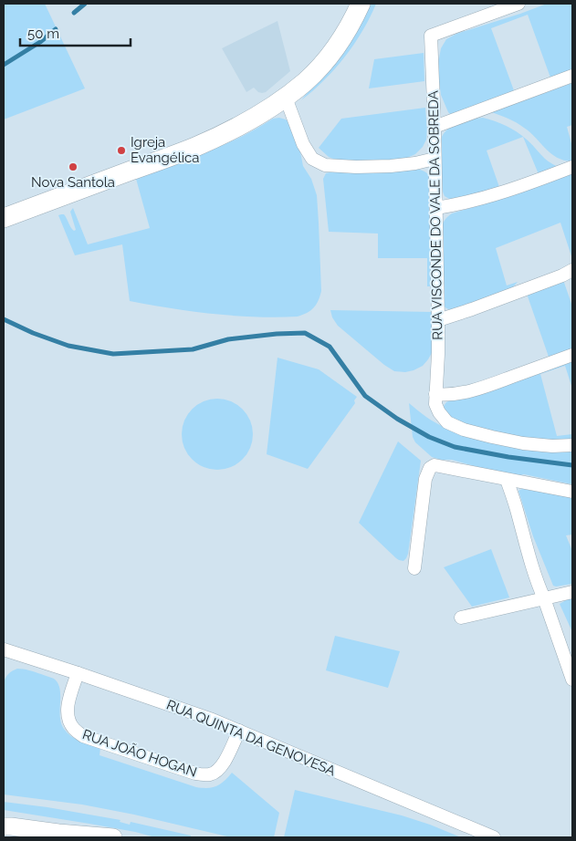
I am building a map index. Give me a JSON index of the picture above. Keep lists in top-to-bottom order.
{
  "streets": {
    "street": ["RUA VISCONDE DO VALE DA SOBREDA", "RUA QUINTA DA GENOVESA", "RUA JOÃO HOGAN"]
  },
  "crossings": [
    ["RUA QUINTA DA GENOVESA", "RUA JOÃO HOGAN"]
  ],
  "places": ["Igreja Evangélica", "Nova Santola"],
  "scale_bar": "50 m"
}
